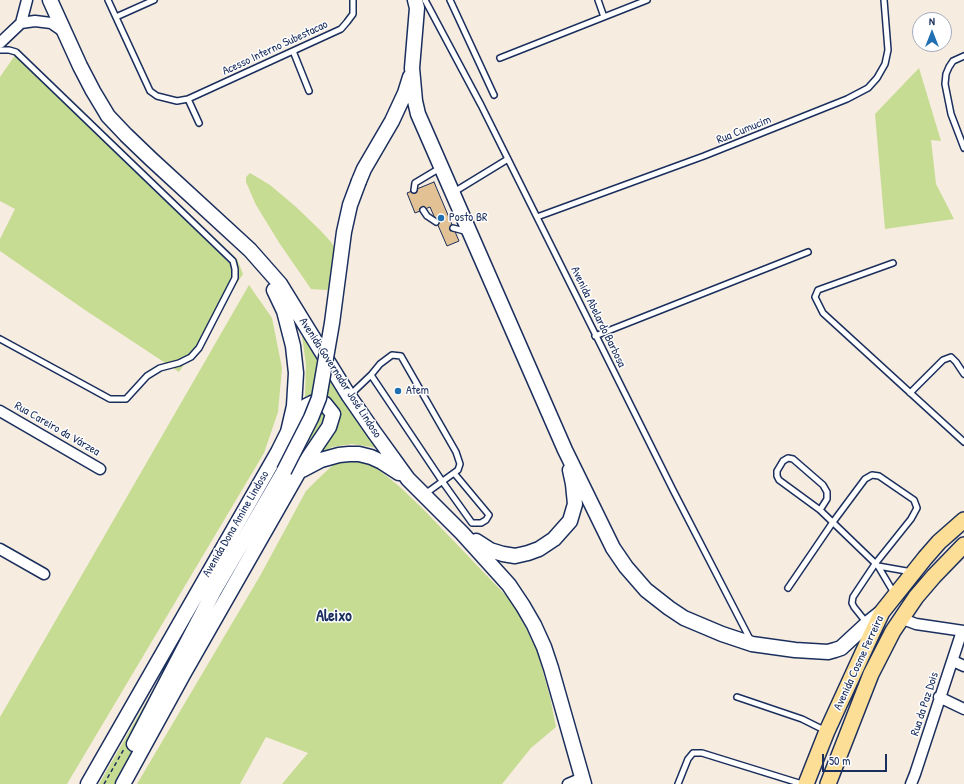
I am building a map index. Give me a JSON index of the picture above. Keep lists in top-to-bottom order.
{
  "streets": {
    "main road": ["Avenida Governador José Lindoso", "Avenida Dona Amine Lindoso", "Avenida Cosme Ferreira"],
    "street": ["Rua Careiro da Várzea", "Rua da Paz Dois"],
    "lane": ["Acesso Interno Subestacao", "Rua Cumucim", "Avenida Abelardo Barbosa"]
  },
  "crossings": [
    ["Rua Cumucim", "Avenida Abelardo Barbosa"],
    ["Avenida Governador José Lindoso", "Avenida Dona Amine Lindoso"]
  ],
  "districts": ["Aleixo"],
  "places": ["Posto BR", "Atem"],
  "scale_bar": "50 m",
  "north": "top"
}
